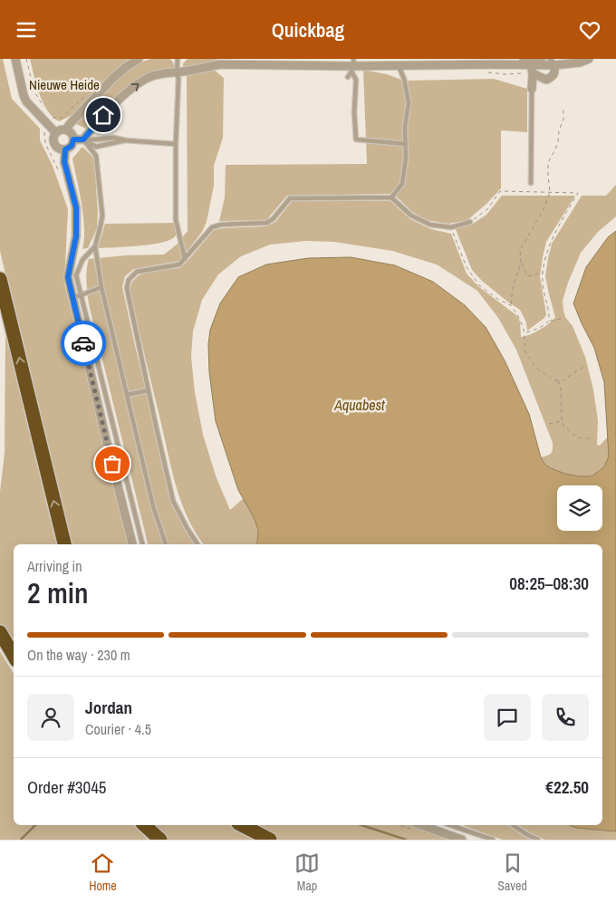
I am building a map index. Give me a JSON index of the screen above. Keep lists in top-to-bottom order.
{
  "water": ["Aquabest"],
  "parks": ["Nieuwe Heide"],
  "page": {
    "header": "Quickbag",
    "heading": ["2 min", "Arriving in", "08:25–08:30"],
    "panel": [
      "Jordan",
      "Courier · 4.5",
      "Order #3045",
      "€22.50"
    ],
    "bar": "On the way · 230 m",
    "tabs": ["Home", "Map", "Saved"]
  }
}
